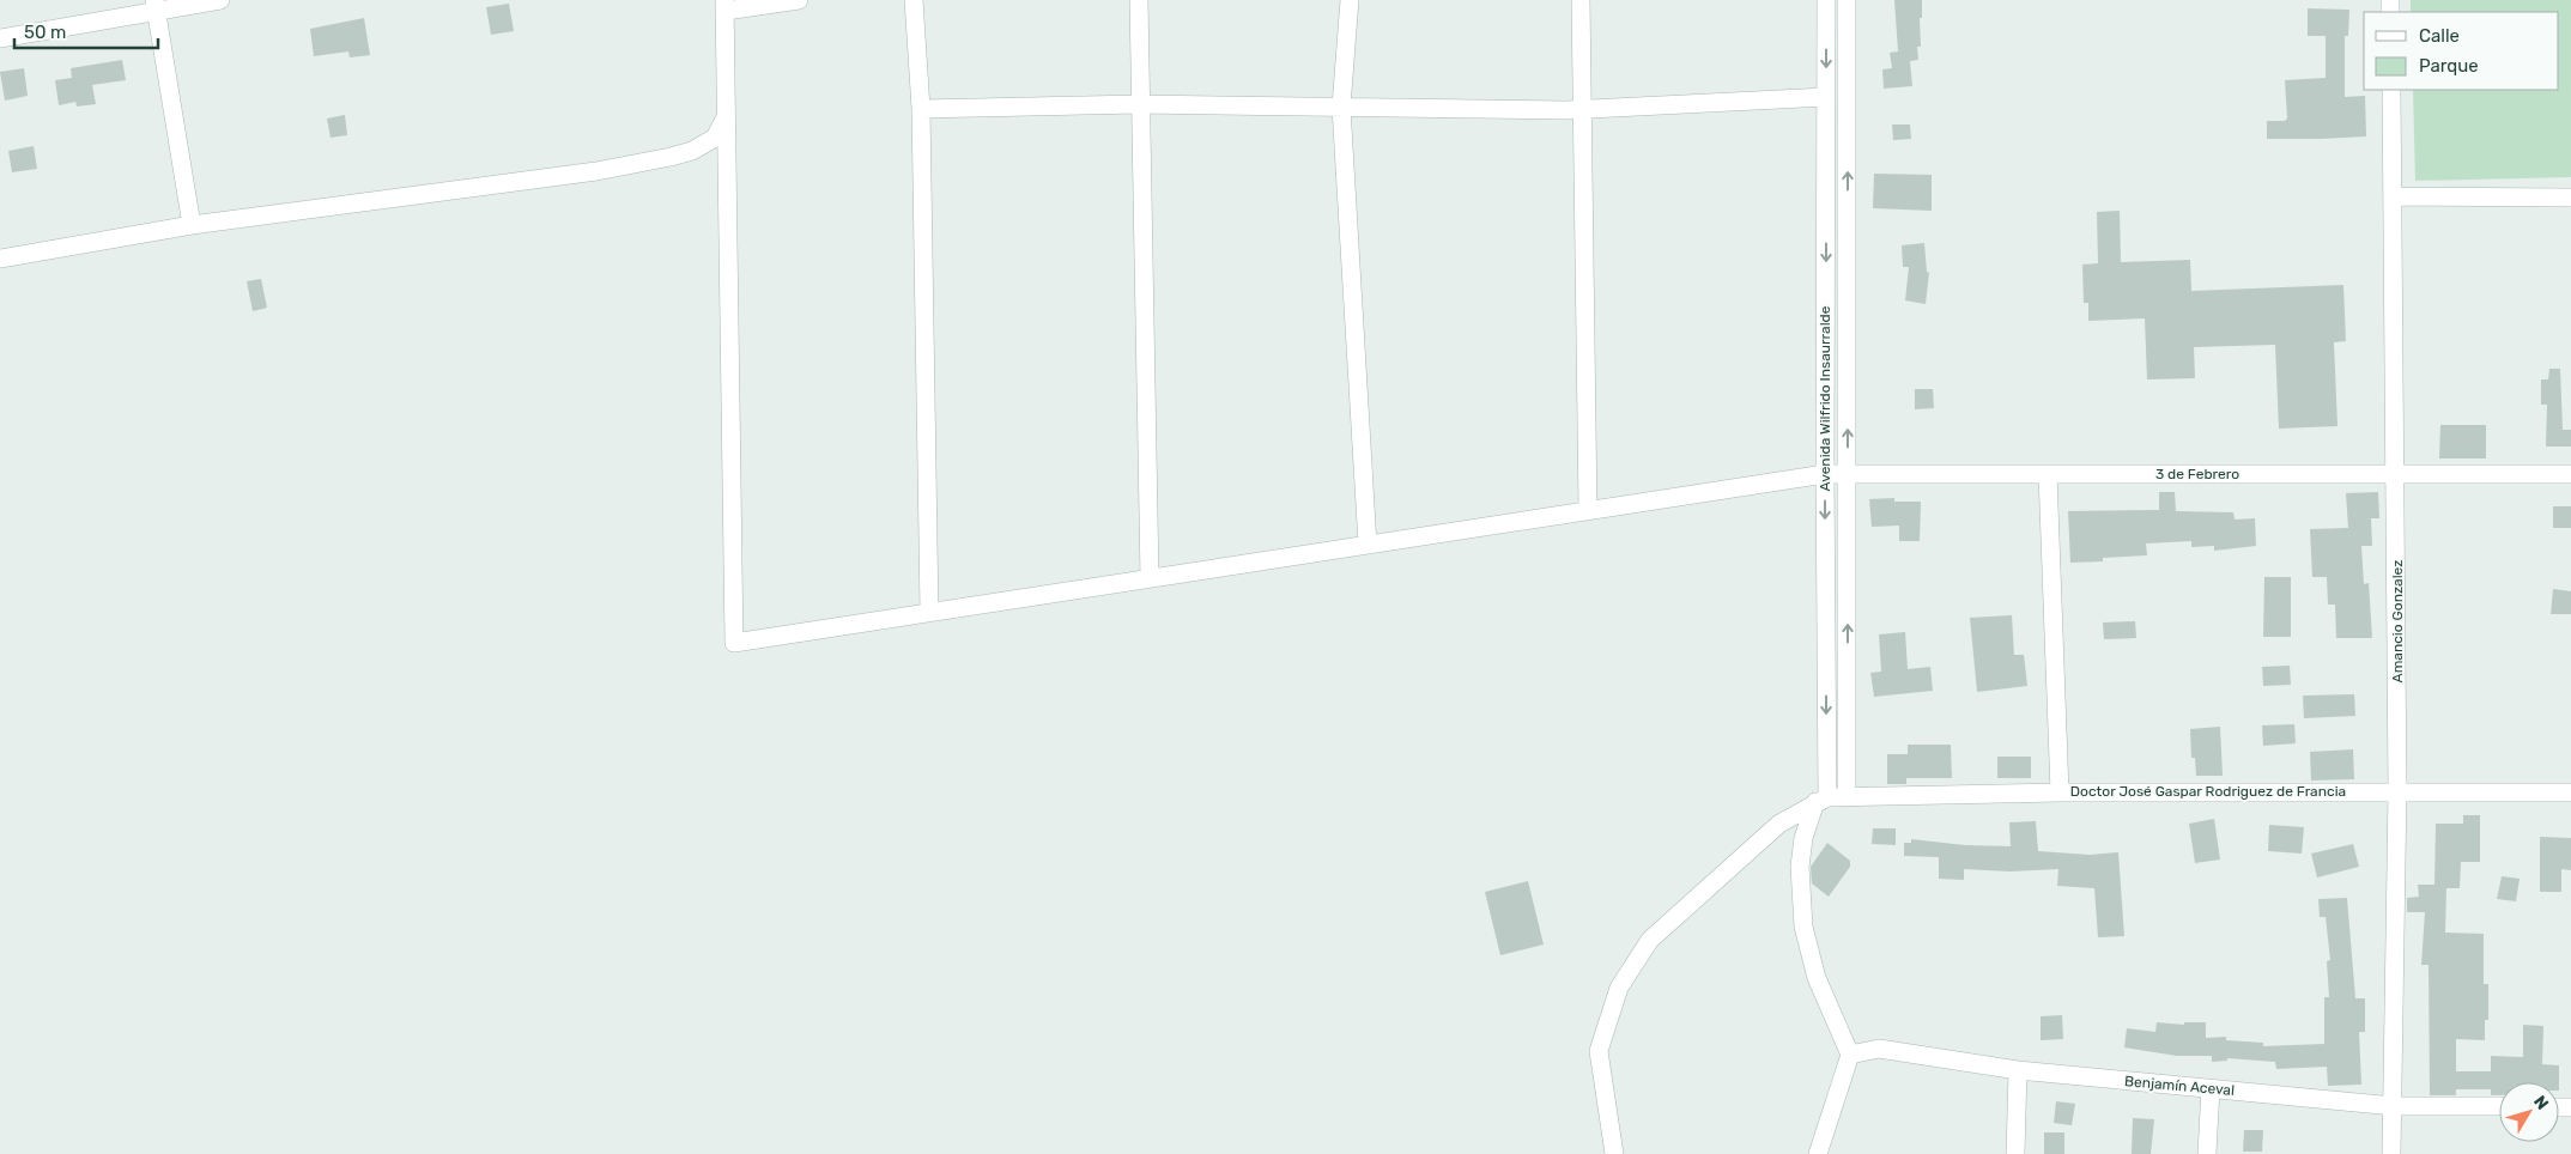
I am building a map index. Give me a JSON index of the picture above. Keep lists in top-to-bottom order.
{
  "streets": {
    "street": [
      "Avenida Wilfrido Insaurralde",
      "3 de Febrero",
      "Amancio Gonzalez",
      "Doctor José Gaspar Rodriguez de Francia",
      "Benjamín Aceval"
    ]
  },
  "crossings": [
    ["Avenida Wilfrido Insaurralde", "3 de Febrero"],
    ["Avenida Wilfrido Insaurralde", "Doctor José Gaspar Rodriguez de Francia"],
    ["Avenida Wilfrido Insaurralde", "Benjamín Aceval"],
    ["3 de Febrero", "Amancio Gonzalez"],
    ["Amancio Gonzalez", "Doctor José Gaspar Rodriguez de Francia"],
    ["Amancio Gonzalez", "Benjamín Aceval"]
  ],
  "legend": ["Calle", "Parque"],
  "scale_bar": "50 m",
  "north": "top right"
}
